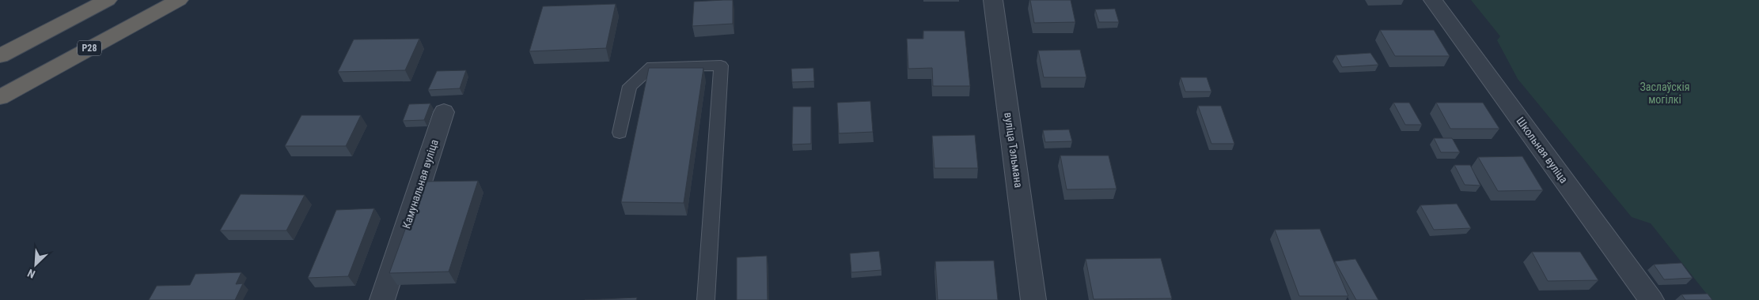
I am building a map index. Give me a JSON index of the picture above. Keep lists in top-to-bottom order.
{
  "streets": {
    "highway": ["Р28"],
    "street": ["вуліца Тэльмана", "Школьная вуліца", "Камунальная вуліца"]
  },
  "parks": ["Заслаўскія могілкі"],
  "north": "bottom left"
}
